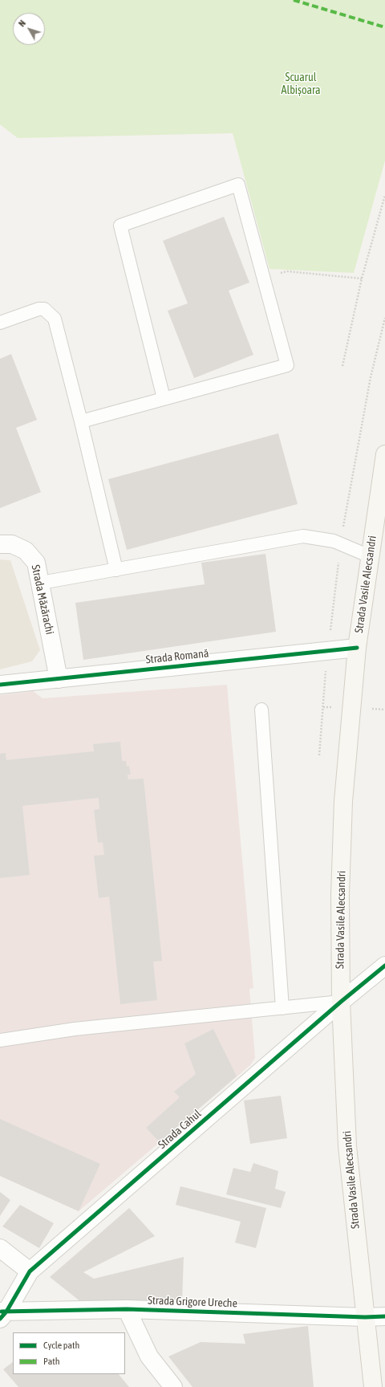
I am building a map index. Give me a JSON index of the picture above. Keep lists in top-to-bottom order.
{
  "streets": {
    "main road": ["Strada Vasile Alecsandri"],
    "street": [
      "Strada Măzărachi",
      "Strada Romană",
      "Strada Cahul",
      "Strada Grigore Ureche"
    ]
  },
  "crossings": [
    ["Strada Vasile Alecsandri", "Strada Romană"],
    ["Strada Vasile Alecsandri", "Strada Cahul"],
    ["Strada Vasile Alecsandri", "Strada Grigore Ureche"],
    ["Strada Măzărachi", "Strada Romană"],
    ["Strada Cahul", "Strada Grigore Ureche"]
  ],
  "parks": ["Scuarul Albișoara"],
  "legend": ["Cycle path", "Path"],
  "north": "top left"
}
